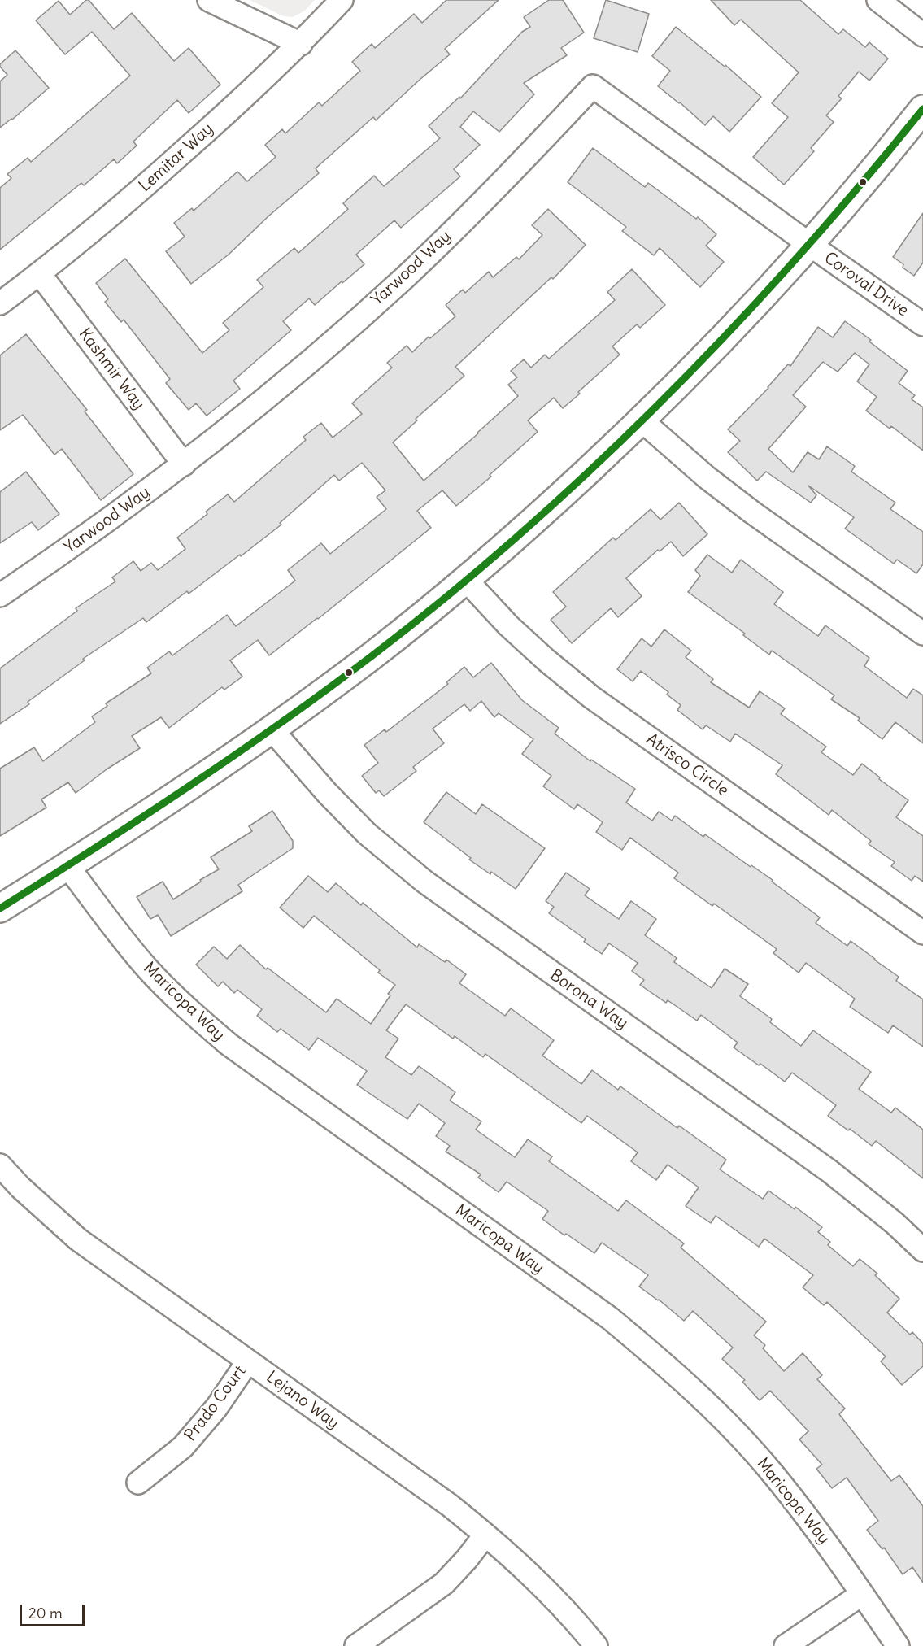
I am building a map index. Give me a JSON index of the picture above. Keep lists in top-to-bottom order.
{
  "streets": {
    "street": [
      "Lemitar Way",
      "Yarwood Way",
      "Coroval Drive",
      "Kashmir Way",
      "Atrisco Circle",
      "Borona Way",
      "Maricopa Way",
      "Lejano Way",
      "Prado Court"
    ]
  },
  "crossings": [
    ["Lemitar Way", "Kashmir Way"],
    ["Yarwood Way", "Coroval Drive"],
    ["Yarwood Way", "Kashmir Way"],
    ["Lejano Way", "Prado Court"]
  ],
  "scale_bar": "20 m"
}
